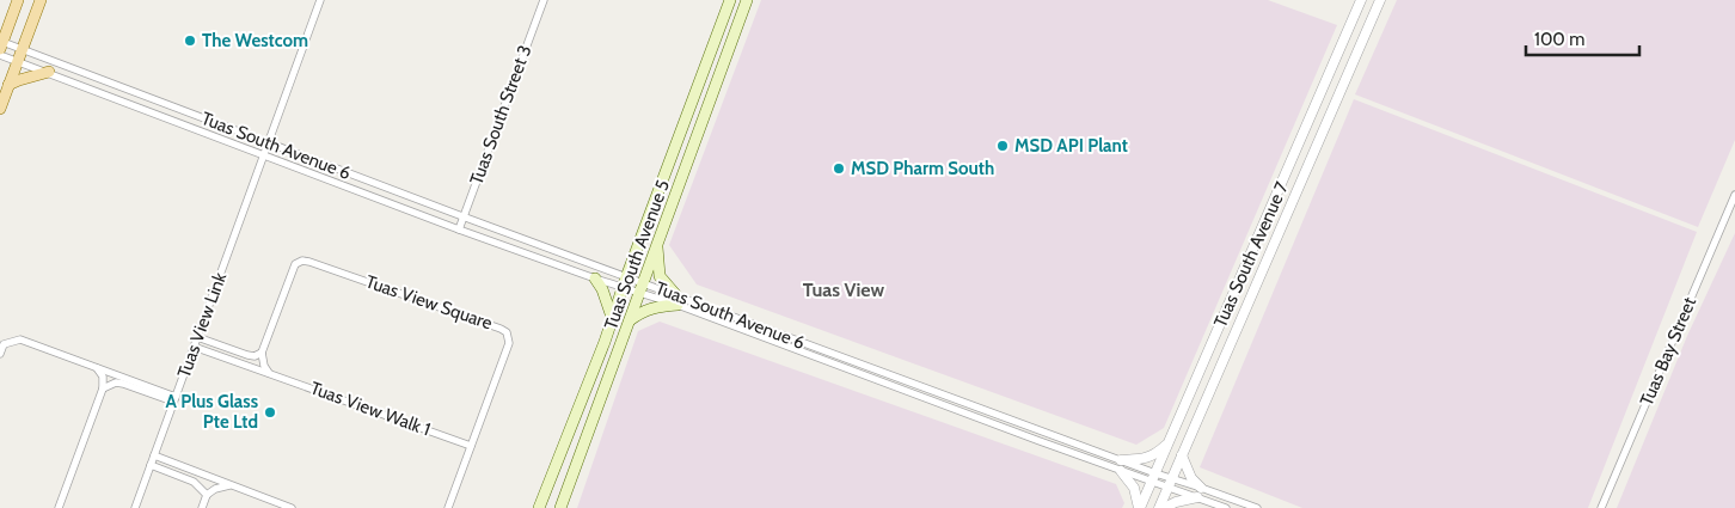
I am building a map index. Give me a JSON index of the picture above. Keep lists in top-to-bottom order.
{
  "streets": {
    "main road": ["Tuas South Avenue 5"],
    "street": [
      "Tuas South Street 3",
      "Tuas South Avenue 6",
      "Tuas South Avenue 7",
      "Tuas View Square",
      "Tuas View Link",
      "Tuas Bay Street",
      "Tuas View Walk 1"
    ]
  },
  "crossings": [
    ["Tuas South Street 3", "Tuas South Avenue 6"],
    ["Tuas South Avenue 6", "Tuas South Avenue 5"],
    ["Tuas South Avenue 6", "Tuas South Avenue 7"],
    ["Tuas South Avenue 6", "Tuas View Link"],
    ["Tuas View Square", "Tuas View Walk 1"],
    ["Tuas View Link", "Tuas View Walk 1"]
  ],
  "districts": ["Tuas View"],
  "places": [
    "The Westcom",
    "MSD API Plant",
    "MSD Pharm South",
    "A Plus Glass Pte Ltd"
  ],
  "scale_bar": "100 m"
}
